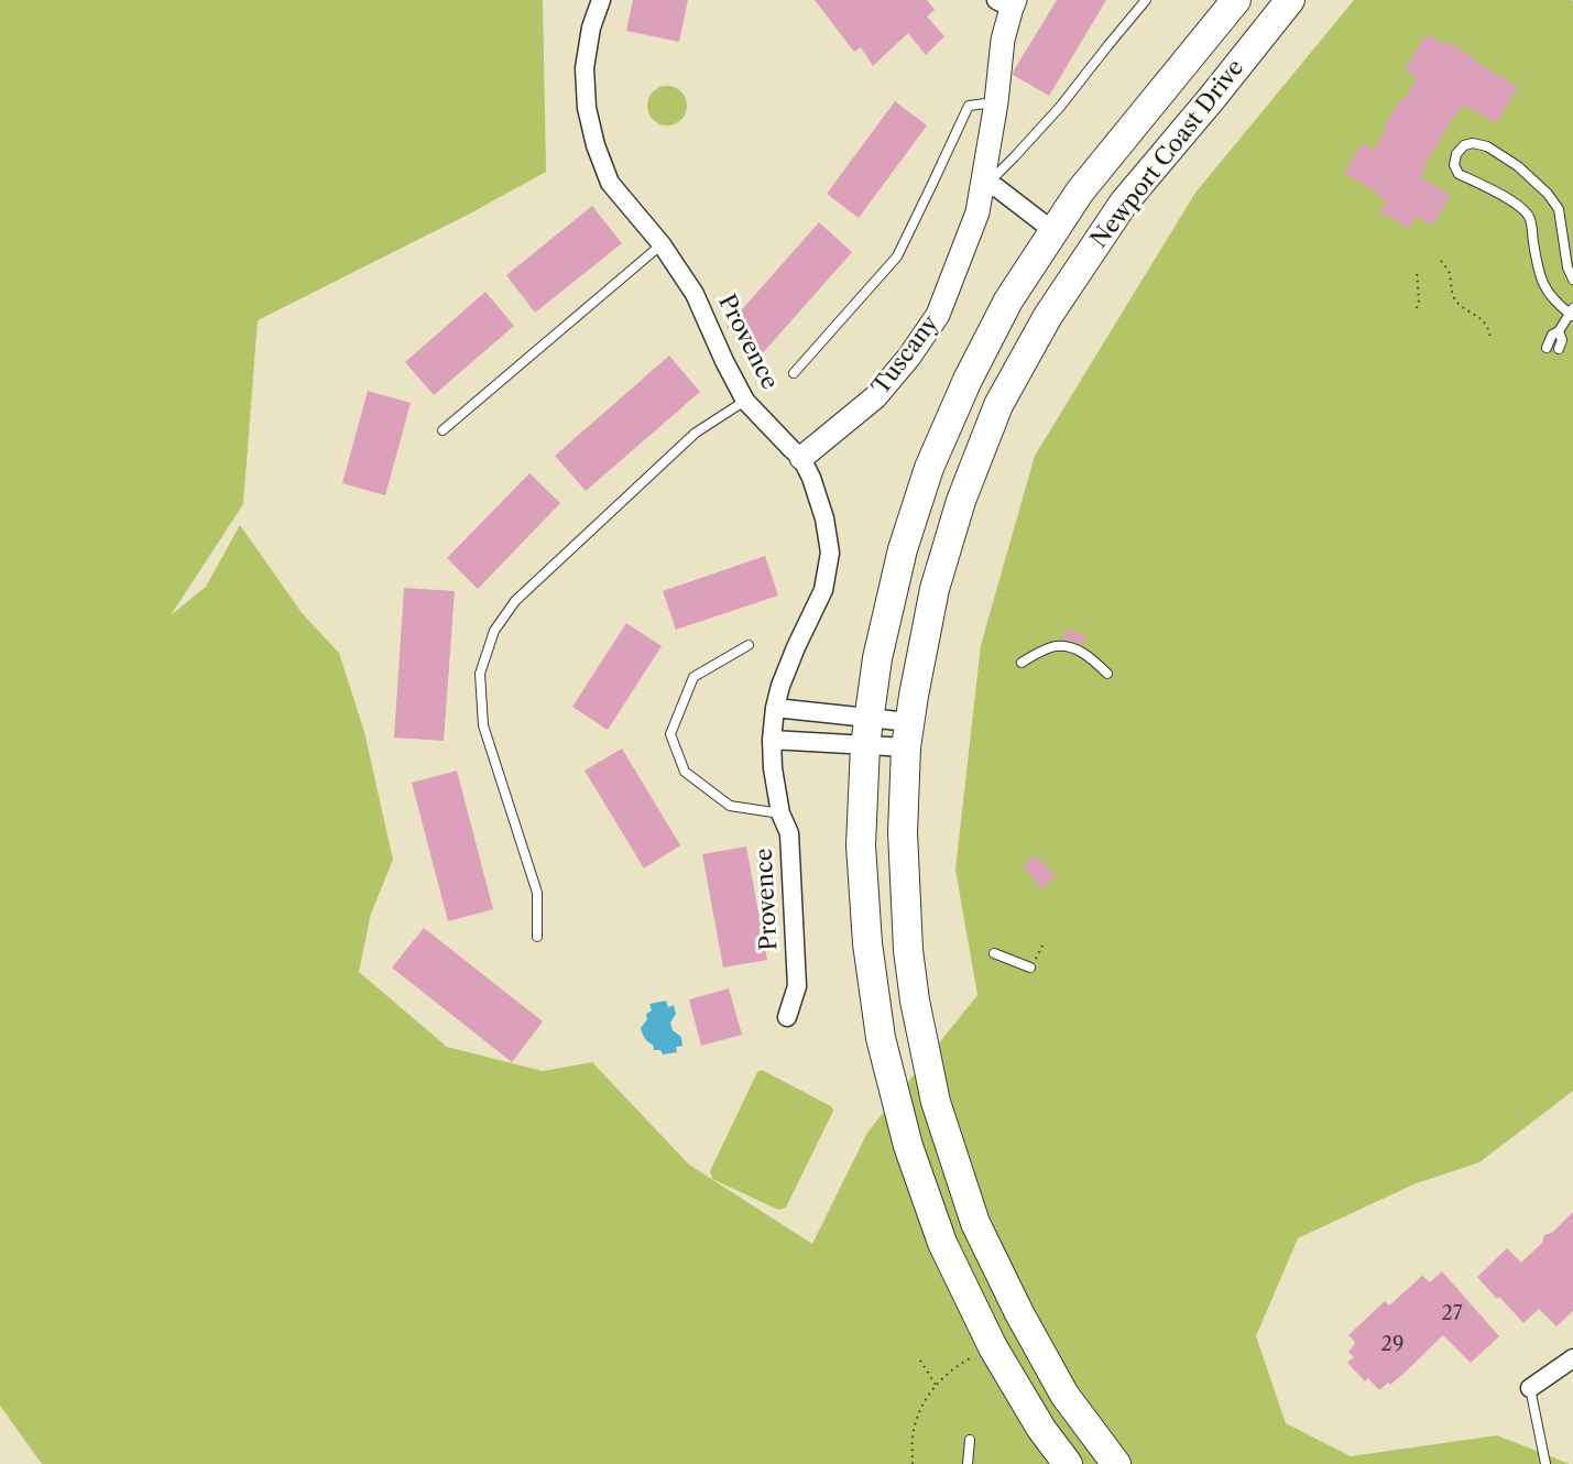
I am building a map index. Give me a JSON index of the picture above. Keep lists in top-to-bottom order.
{
  "streets": {
    "main road": ["Newport Coast Drive"],
    "street": ["Provence", "Tuscany"]
  },
  "crossings": [
    ["Provence", "Tuscany"]
  ],
  "house_numbers": ["27", "29"]
}
